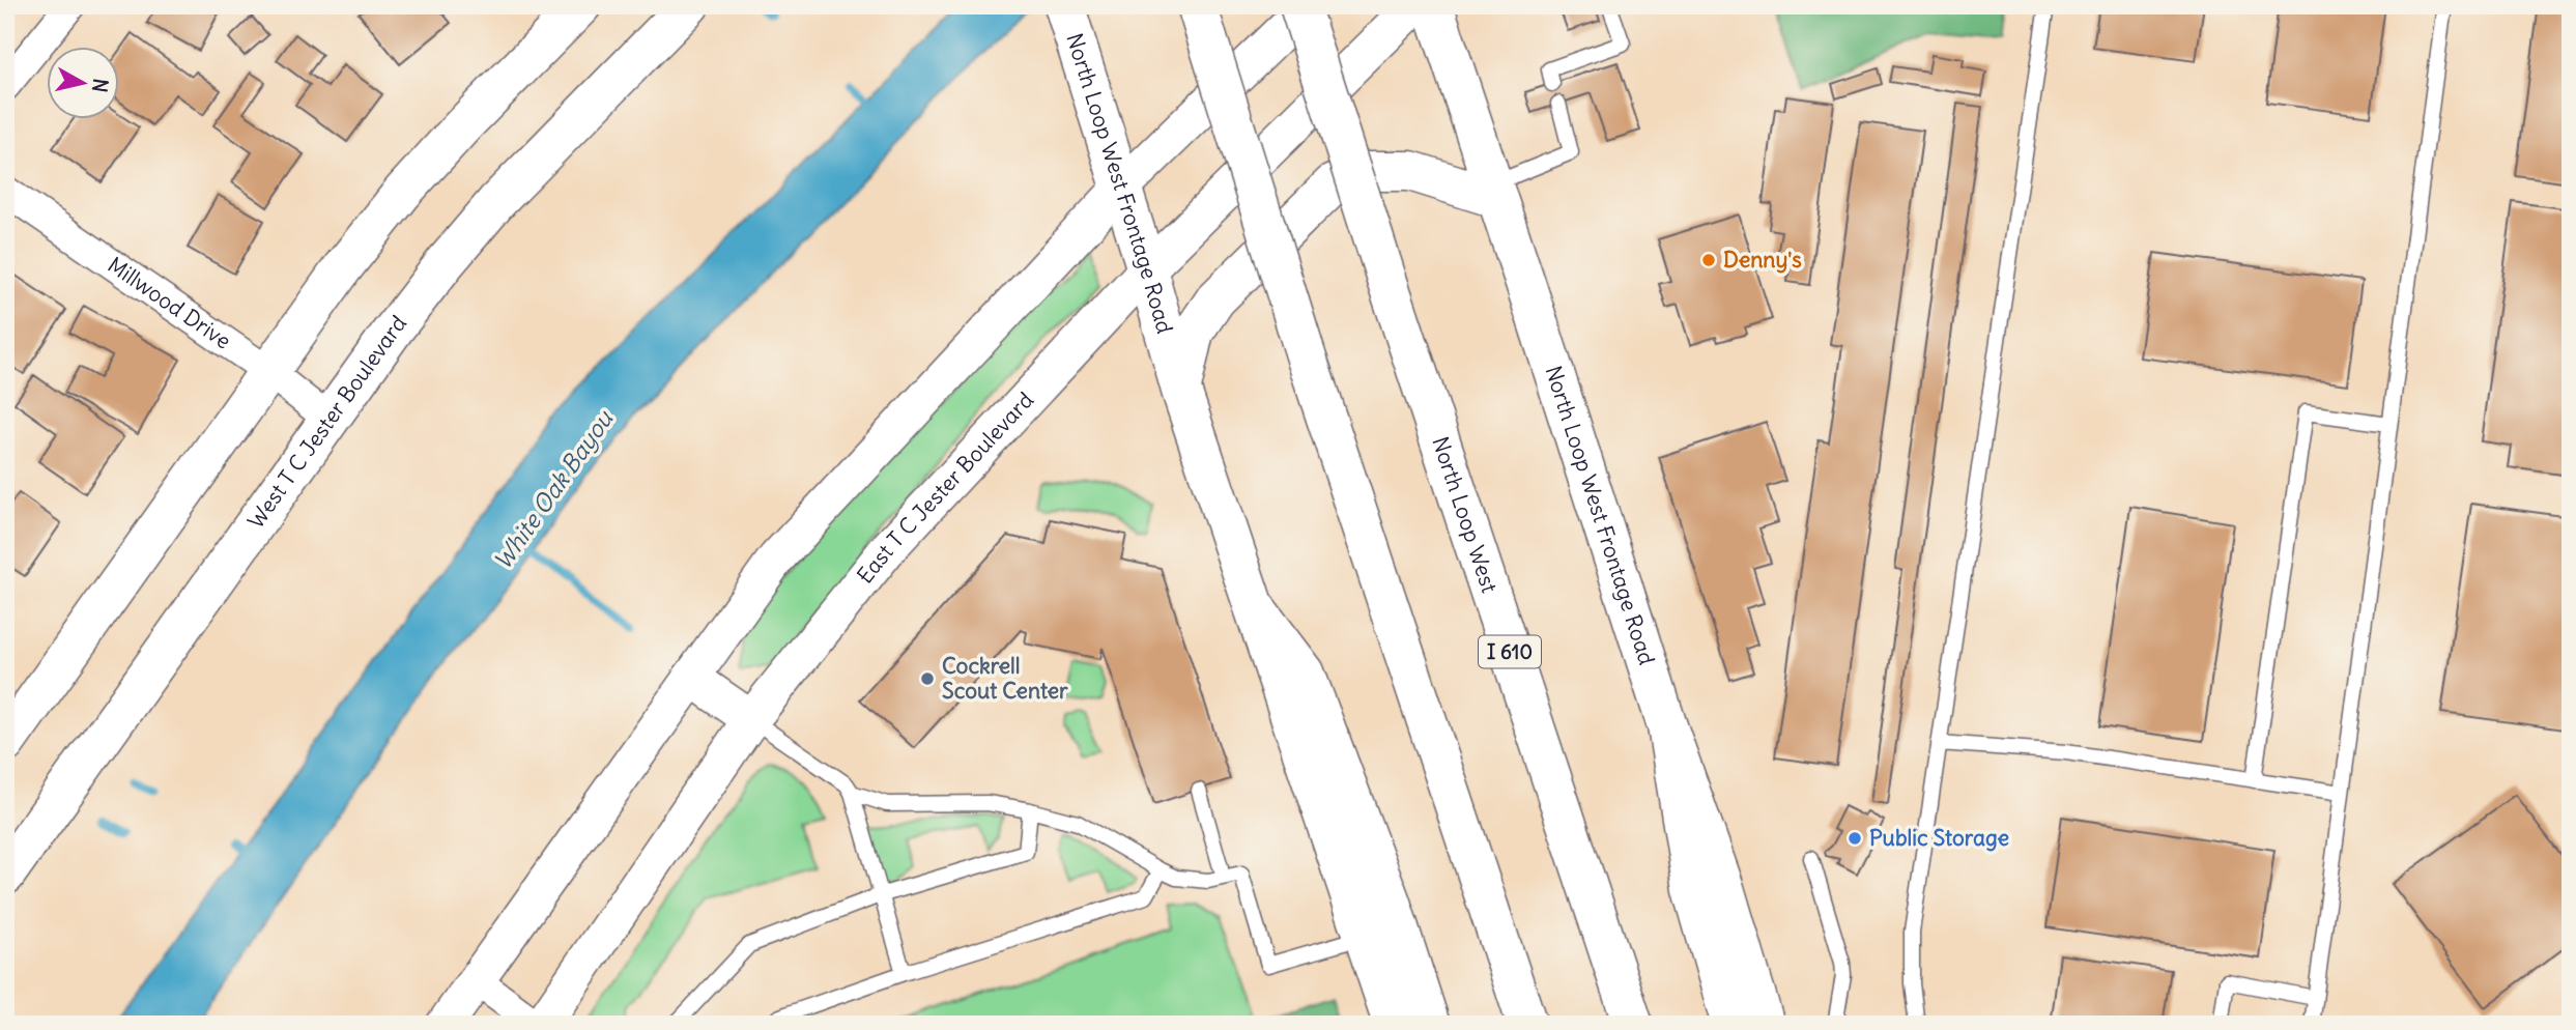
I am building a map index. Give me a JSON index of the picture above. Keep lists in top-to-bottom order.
{
  "streets": {
    "main road": [
      "North Loop West Frontage Road",
      "West T C Jester Boulevard",
      "North Loop West",
      "I 610"
    ],
    "street": ["Millwood Drive", "East T C Jester Boulevard"]
  },
  "crossings": [
    ["North Loop West Frontage Road", "East T C Jester Boulevard"],
    ["Millwood Drive", "West T C Jester Boulevard"]
  ],
  "water": ["White Oak Bayou"],
  "places": ["Denny's", "Cockrell Scout Center", "Public Storage"],
  "north": "right"
}
